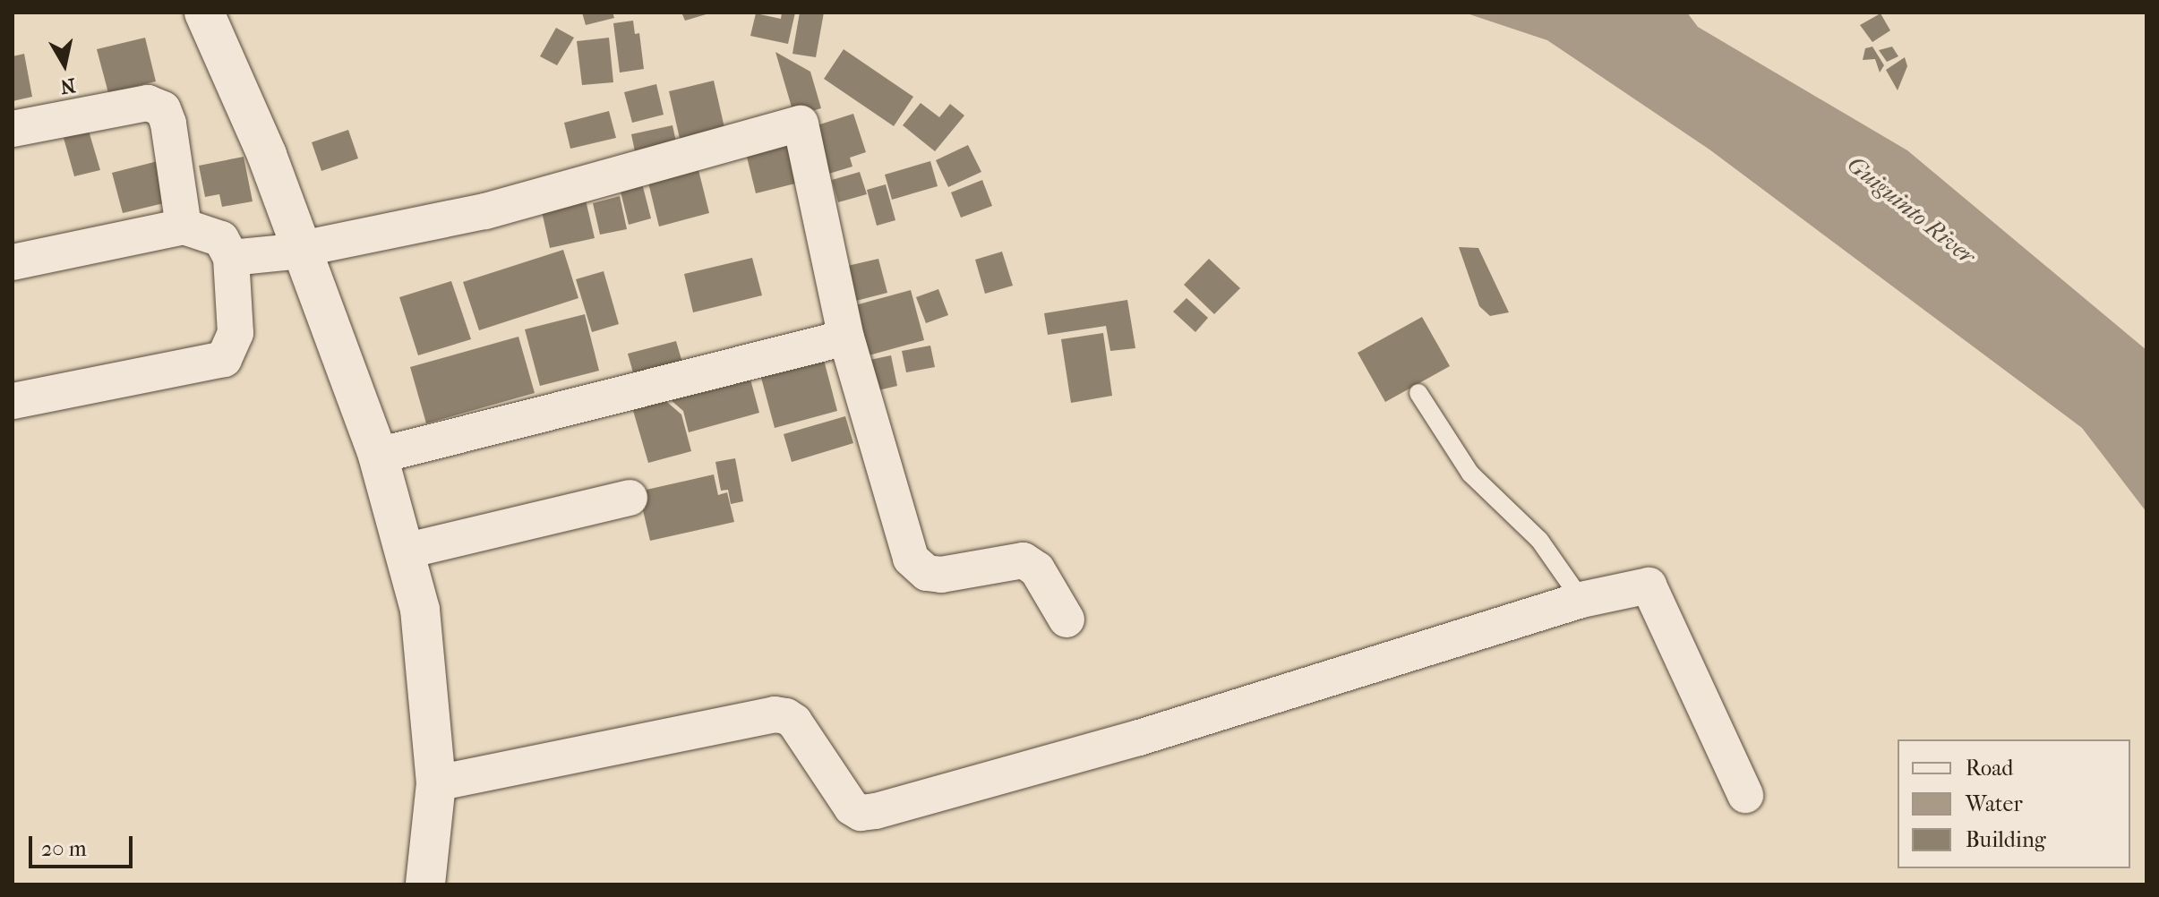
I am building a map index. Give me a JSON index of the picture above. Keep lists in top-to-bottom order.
{
  "water": ["Guiguinto River"],
  "legend": ["Road", "Water", "Building"],
  "scale_bar": "20 m",
  "north": "bottom"
}
